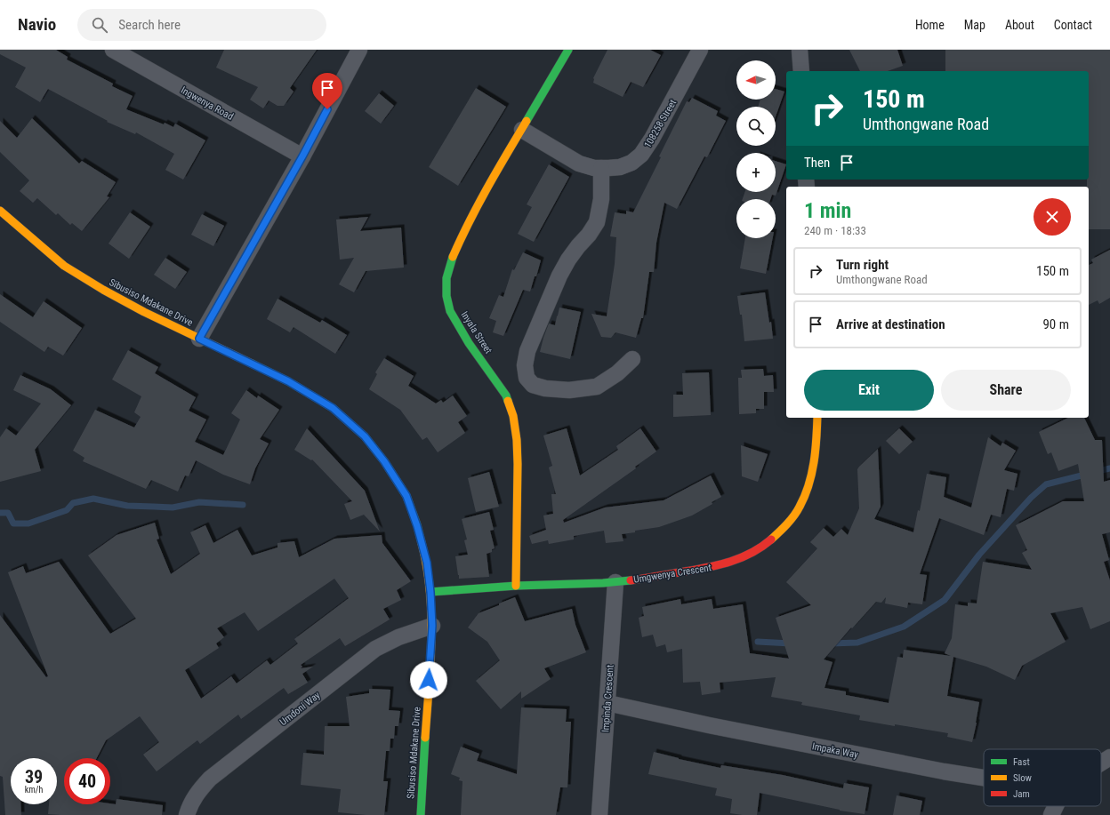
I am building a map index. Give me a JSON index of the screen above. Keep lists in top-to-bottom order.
{
  "streets": {
    "street": [
      "Ingwenya Road",
      "108258 Street",
      "Sibusiso Mdakane Drive",
      "Inyala Street",
      "Umgwenya Crescent",
      "Impinda Crescent",
      "Umdoni Way",
      "Impaka Way"
    ]
  },
  "crossings": [
    ["108258 Street", "Inyala Street"],
    ["Sibusiso Mdakane Drive", "Umgwenya Crescent"],
    ["Sibusiso Mdakane Drive", "Umdoni Way"],
    ["Inyala Street", "Umgwenya Crescent"],
    ["Umgwenya Crescent", "Impinda Crescent"],
    ["Impinda Crescent", "Impaka Way"]
  ],
  "legend": ["Fast", "Slow", "Jam"],
  "north": "left",
  "page": {
    "header": "Navio",
    "search": "Search here",
    "nav": [
      "Home",
      "Map",
      "About",
      "Contact"
    ],
    "map_buttons": ["+", "−"],
    "turn": ["150 m", "Umthongwane Road"],
    "then": "Then",
    "heading": ["1 min", "240 m · 18:33"],
    "list": [
      {
        "name": "Turn right",
        "note": "Umthongwane Road",
        "value": "150 m"
      },
      {
        "name": "Arrive at destination",
        "value": "90 m"
      }
    ],
    "buttons": ["Exit", "Share"],
    "speed": "39 km/h",
    "limit": "40"
  }
}
